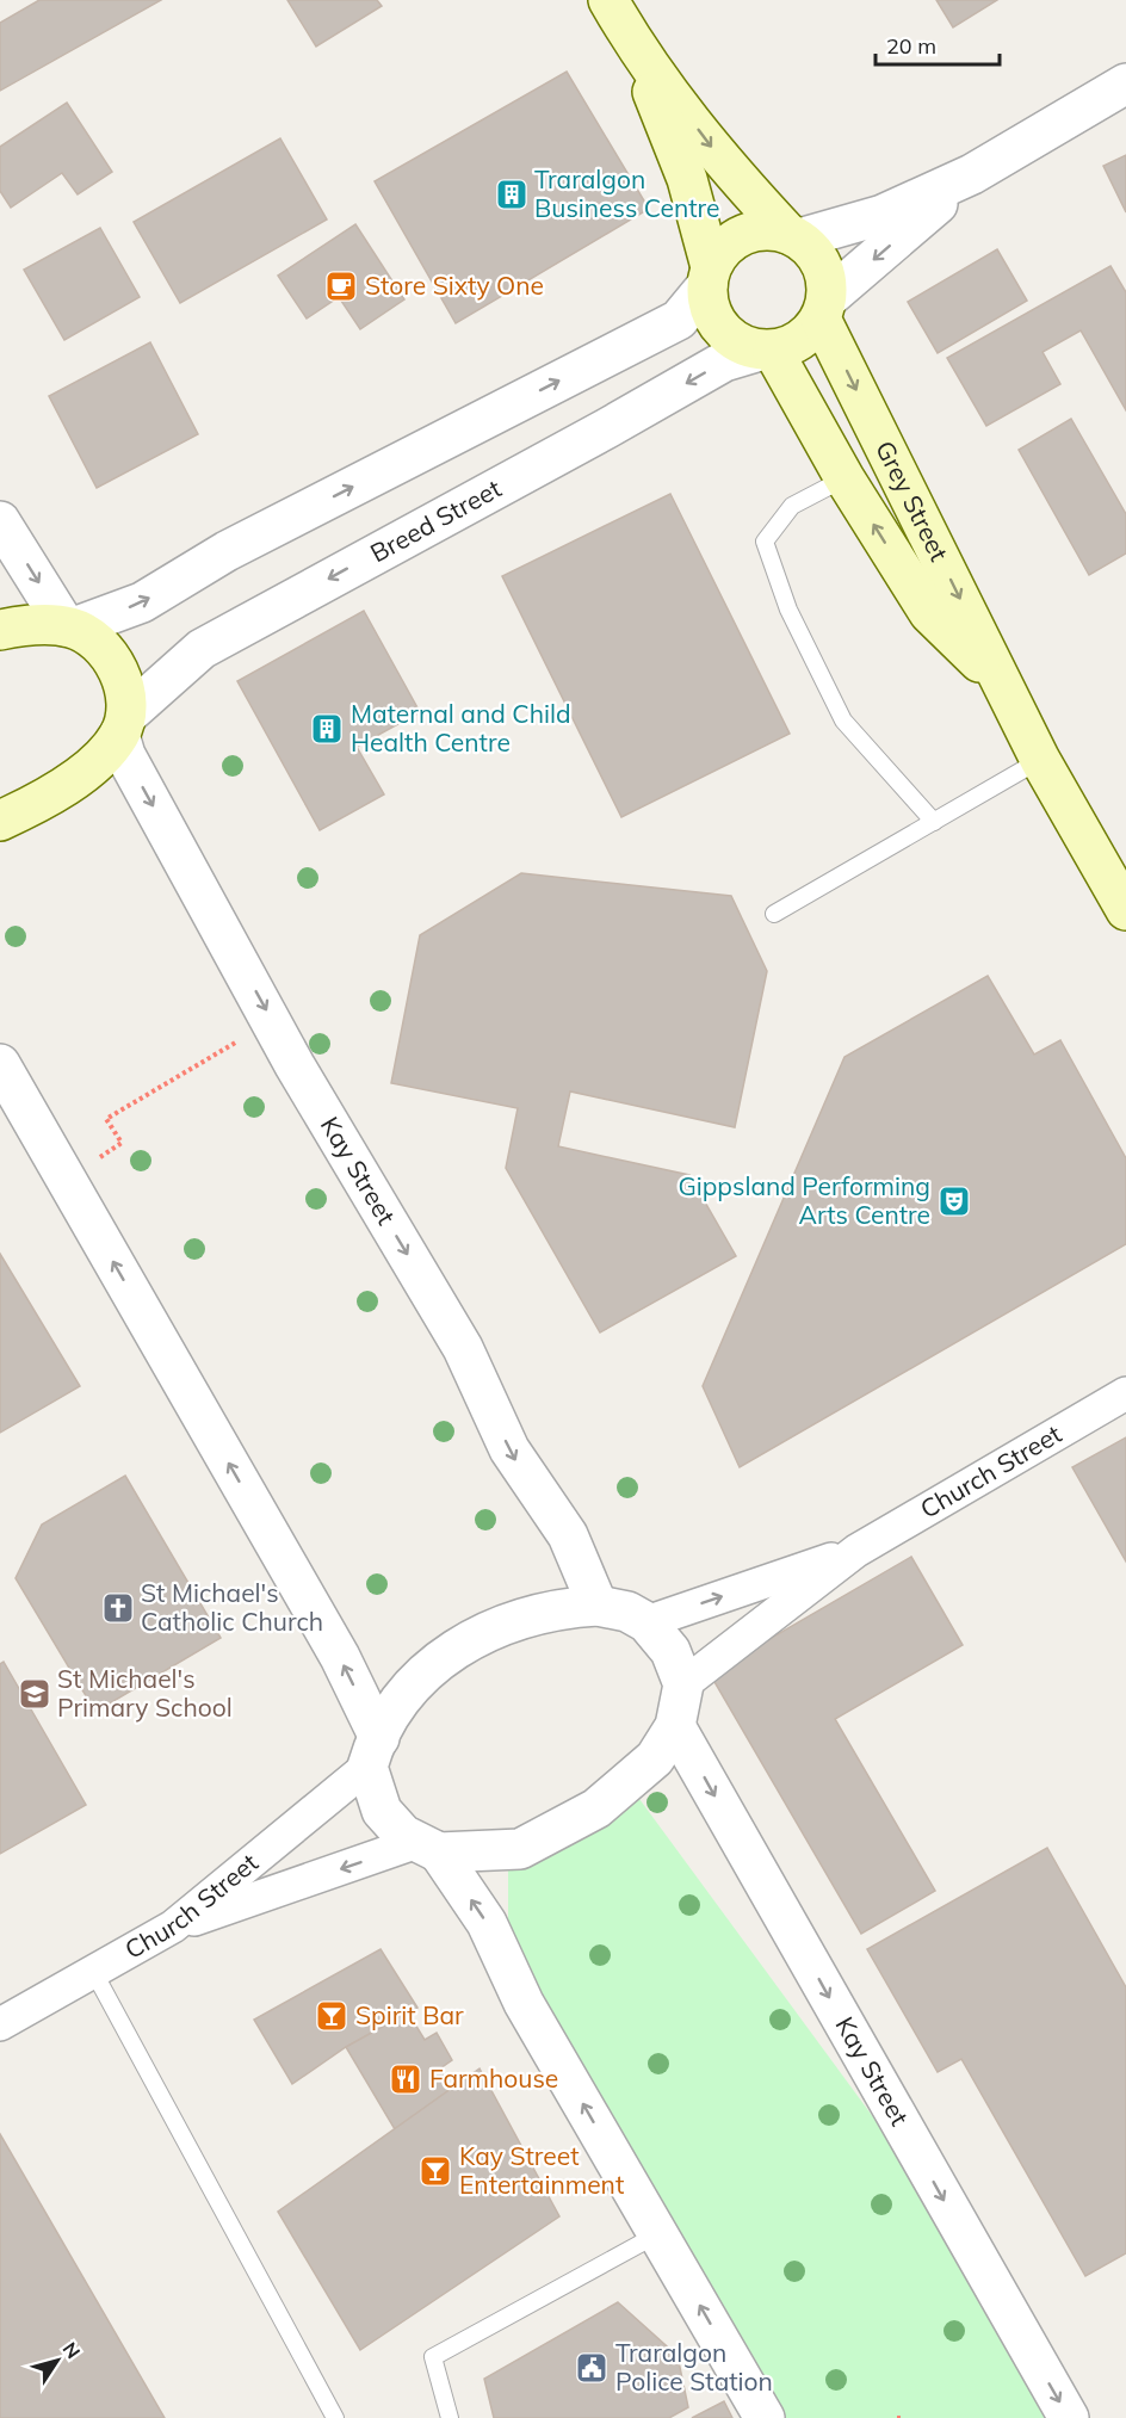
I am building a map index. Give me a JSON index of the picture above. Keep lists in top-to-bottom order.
{
  "streets": {
    "main road": ["Grey Street"],
    "street": ["Breed Street", "Kay Street", "Church Street"]
  },
  "crossings": [
    ["Grey Street", "Breed Street"],
    ["Breed Street", "Kay Street"]
  ],
  "places": {
    "building": ["Traralgon Business Centre", "Maternal and Child Health Centre"],
    "cafe": ["Store Sixty One"],
    "theatre": ["Gippsland Performing Arts Centre"],
    "church": ["St Michael's Catholic Church"],
    "school or university": ["St Michael's Primary School"],
    "bar": ["Spirit Bar", "Kay Street Entertainment"],
    "restaurant": ["Farmhouse"],
    "public building": ["Traralgon Police Station"]
  },
  "scale_bar": "20 m",
  "north": "top right"
}
